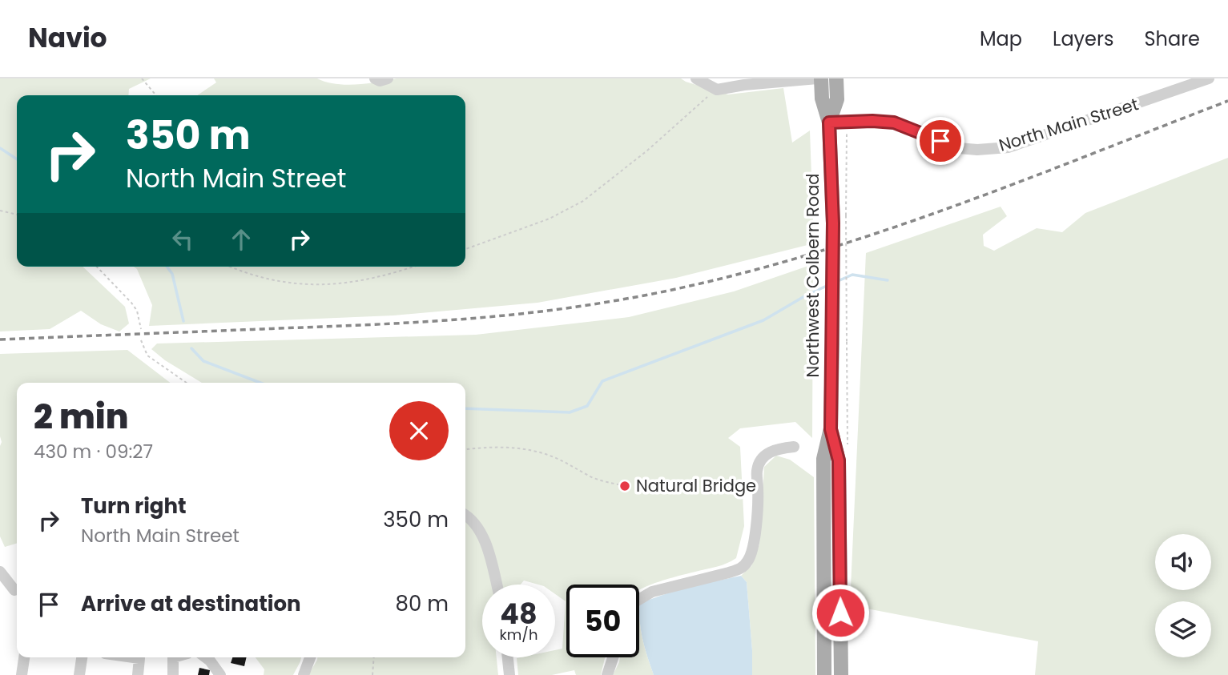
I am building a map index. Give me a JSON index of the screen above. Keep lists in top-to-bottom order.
{
  "streets": {
    "main road": ["Northwest Colbern Road"],
    "street": ["North Main Street"]
  },
  "crossings": [
    ["North Main Street", "Northwest Colbern Road"]
  ],
  "places": ["Natural Bridge"],
  "page": {
    "header": "Navio",
    "nav": ["Map", "Layers", "Share"],
    "turn": ["350 m", "North Main Street"],
    "heading": ["2 min", "430 m · 09:27"],
    "list": [
      {
        "name": "Turn right",
        "note": "North Main Street",
        "value": "350 m"
      },
      {
        "name": "Arrive at destination",
        "value": "80 m"
      }
    ],
    "speed": "48 km/h",
    "limit": "50"
  }
}
